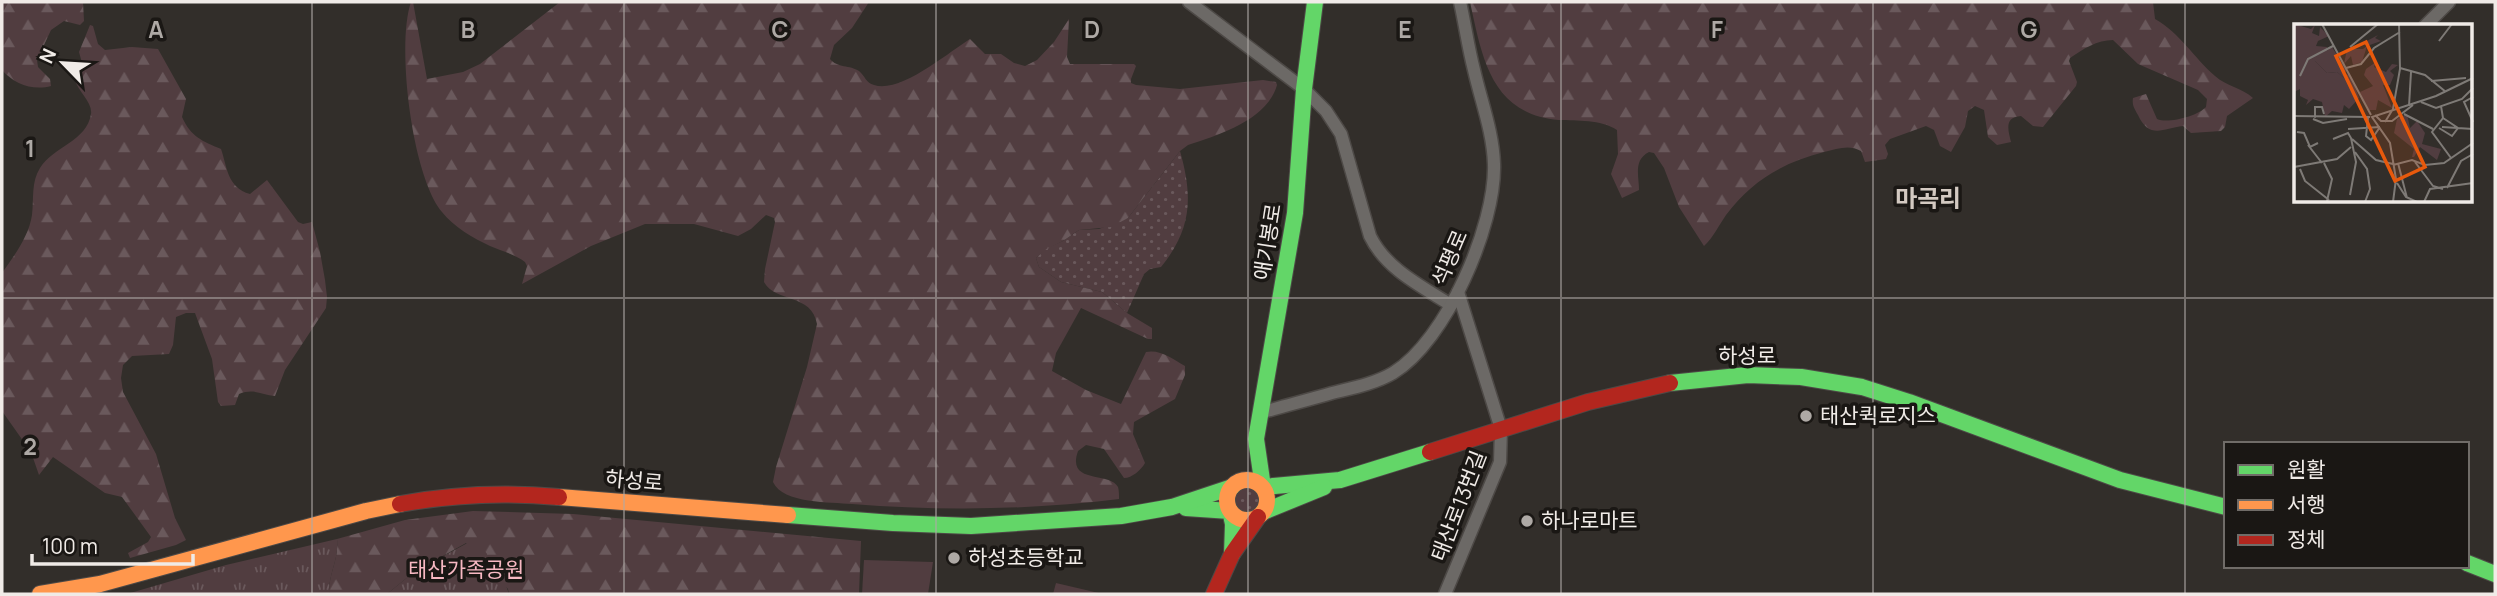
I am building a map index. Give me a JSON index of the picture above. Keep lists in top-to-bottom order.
{
  "streets": {
    "street": [
      "애기봉로",
      "석평로",
      "하성로",
      "태산로13번길"
    ]
  },
  "crossings": [
    ["애기봉로", "석평로"],
    ["애기봉로", "하성로"],
    ["석평로", "태산로13번길"],
    ["하성로", "태산로13번길"]
  ],
  "districts": ["마곡리"],
  "parks": ["태산가족공원"],
  "places": ["태산퀵로지스", "하나로마트", "하성초등학교"],
  "legend": ["원활", "서행", "정체"],
  "scale_bar": "100 m",
  "north": "top left",
  "grid": {
    "columns": [
      "A",
      "B",
      "C",
      "D",
      "E",
      "F",
      "G"
    ],
    "rows": ["1", "2"]
  }
}
